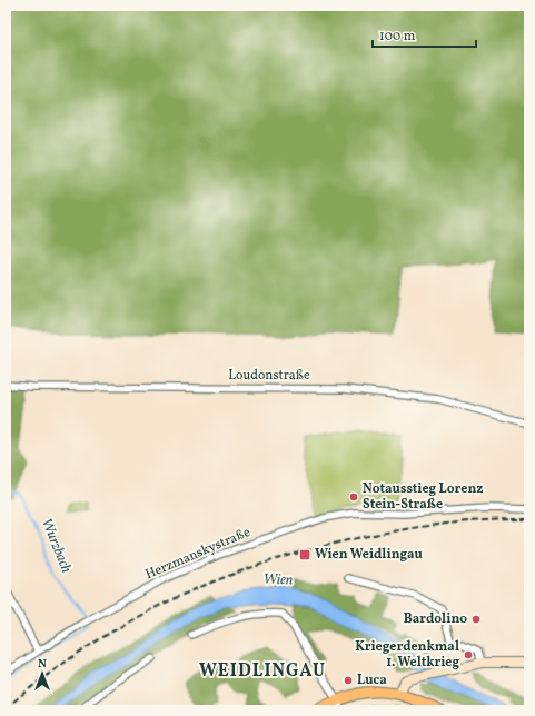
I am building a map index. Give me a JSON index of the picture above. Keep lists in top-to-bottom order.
{
  "streets": {
    "street": ["Loudonstraße", "Herzmanskystraße"]
  },
  "districts": ["WEIDLINGAU"],
  "water": ["Wurzbach", "Wien"],
  "places": {
    "other": [
      "Notausstieg Lorenz Stein-Straße",
      "Bardolino",
      "Kriegerdenkmal 1. Weltkrieg",
      "Luca"
    ],
    "transit": ["Wien Weidlingau"]
  },
  "scale_bar": "100 m",
  "north": "top"
}
